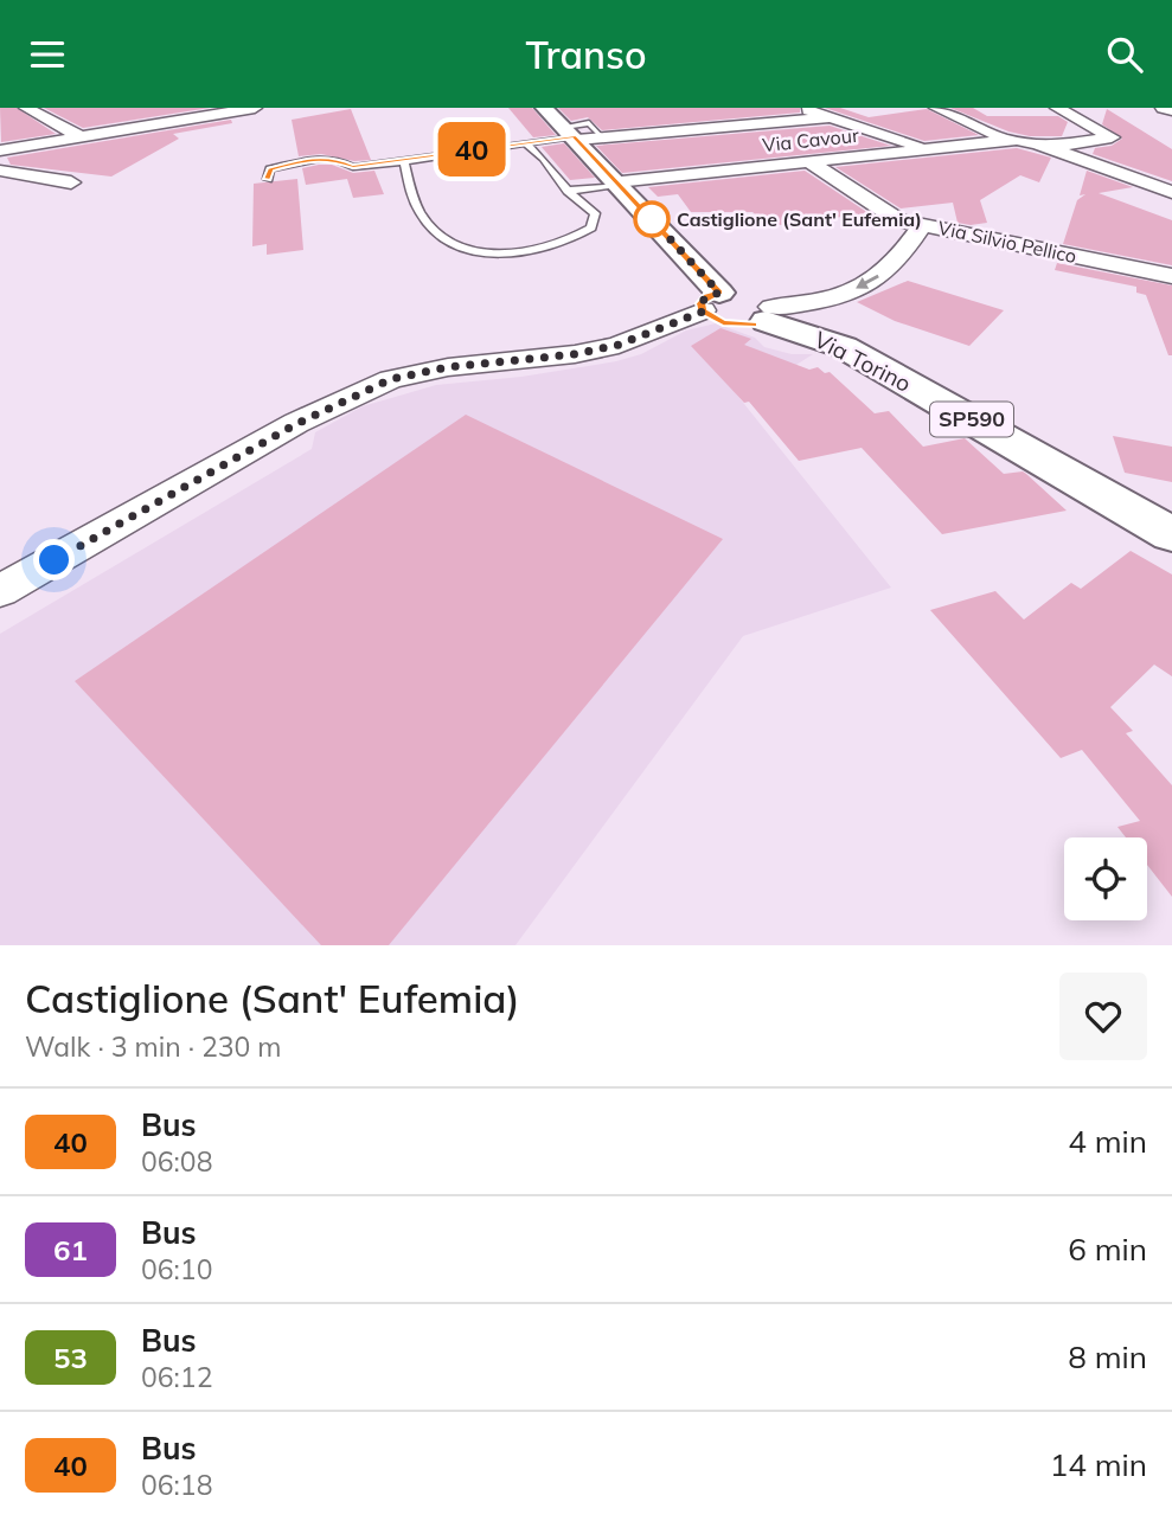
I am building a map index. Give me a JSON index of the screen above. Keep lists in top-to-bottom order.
{
  "streets": {
    "main road": ["Via Torino", "SP590"],
    "street": ["Via Cavour", "Via Silvio Pellico"]
  },
  "crossings": [
    ["Via Cavour", "Via Silvio Pellico"],
    ["Via Cavour", "SP590"],
    ["Via Torino", "SP590"]
  ],
  "places": ["Castiglione (Sant' Eufemia)"],
  "lines": ["bus line 40"],
  "page": {
    "header": "Transo",
    "on_map": "40",
    "heading": ["Castiglione (Sant' Eufemia)", "Walk · 3 min · 230 m"],
    "list": [
      {
        "mark": "40",
        "name": "Bus",
        "note": "06:08",
        "value": "4 min"
      },
      {
        "mark": "61",
        "name": "Bus",
        "note": "06:10",
        "value": "6 min"
      },
      {
        "mark": "53",
        "name": "Bus",
        "note": "06:12",
        "value": "8 min"
      },
      {
        "mark": "40",
        "name": "Bus",
        "note": "06:18",
        "value": "14 min"
      }
    ]
  }
}
